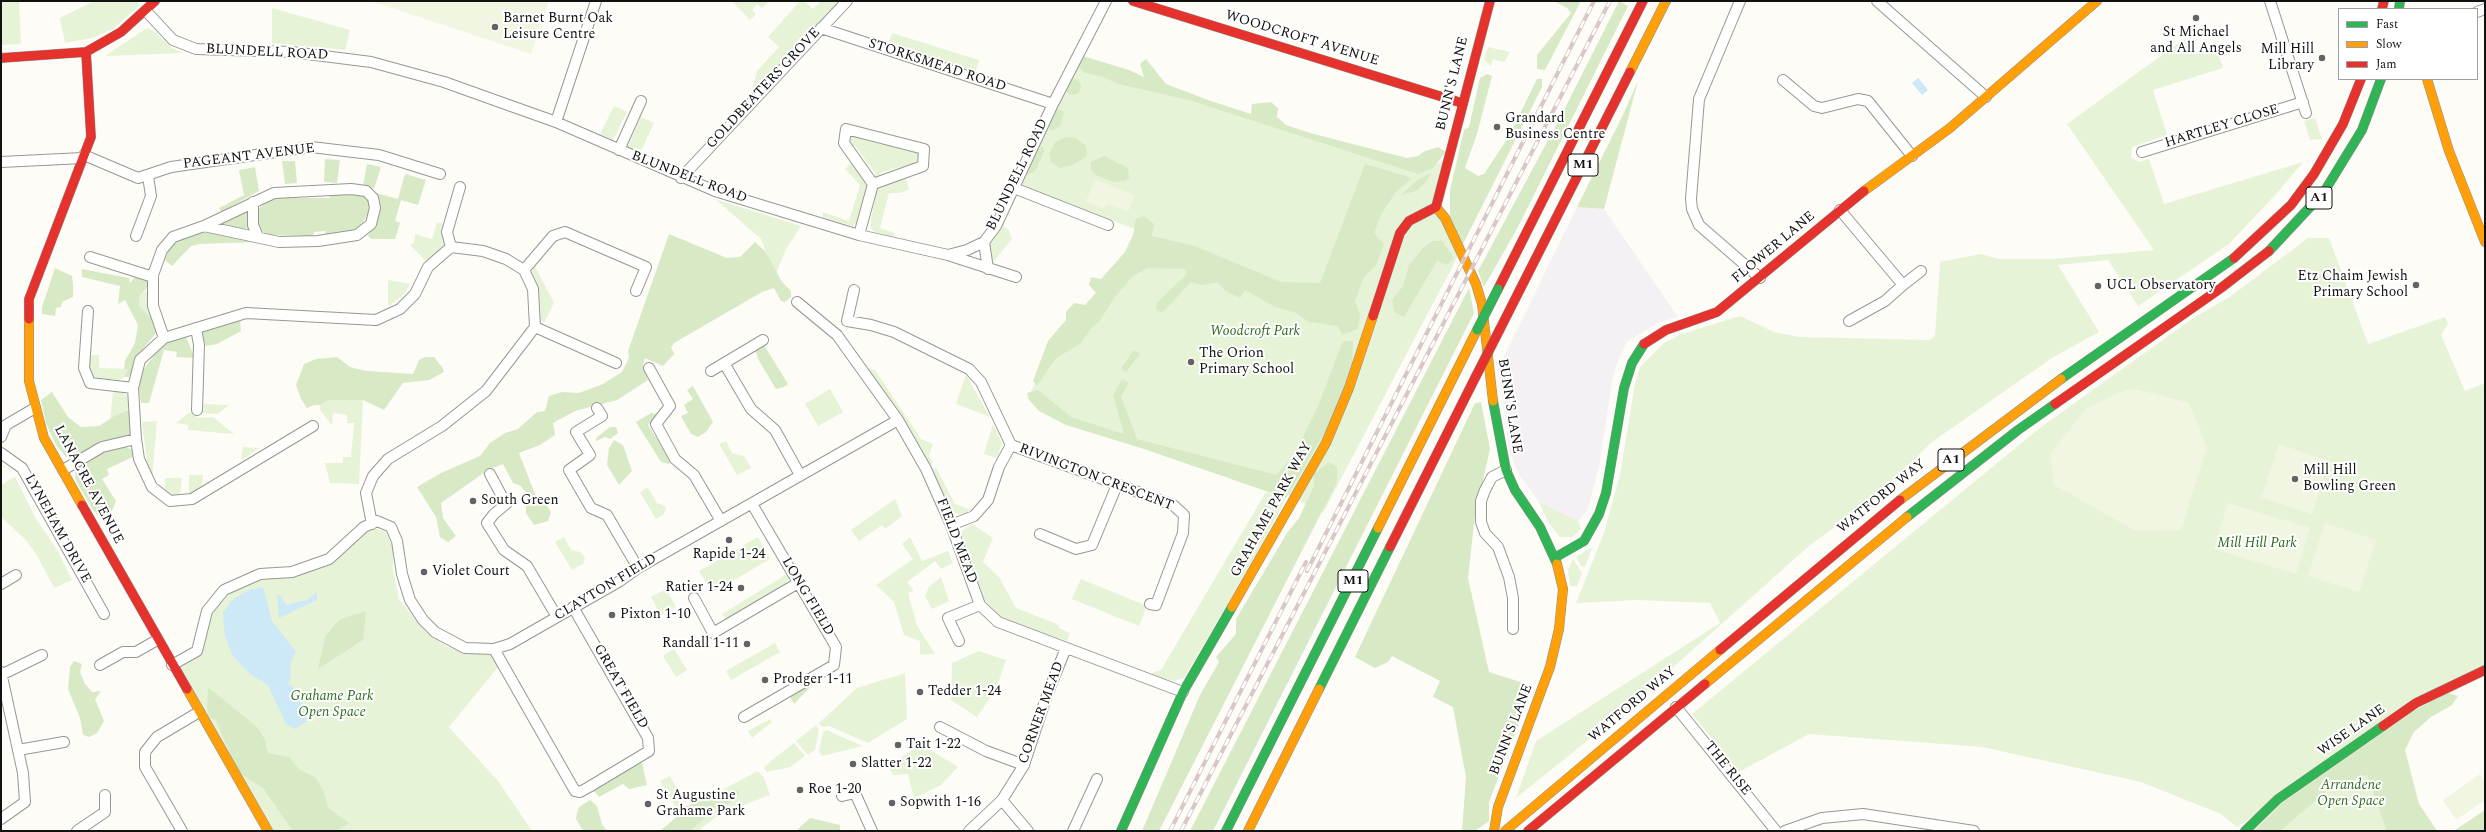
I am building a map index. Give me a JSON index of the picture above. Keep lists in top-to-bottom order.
{
  "streets": {
    "main road": [
      "WOODCROFT AVENUE",
      "BUNN'S LANE",
      "M1",
      "A1",
      "FLOWER LANE",
      "LANACRE AVENUE",
      "WATFORD WAY",
      "GRAHAME PARK WAY",
      "WISE LANE"
    ],
    "street": [
      "BLUNDELL ROAD",
      "STORKSMEAD ROAD",
      "GOLDBEATERS GROVE",
      "HARTLEY CLOSE",
      "PAGEANT AVENUE",
      "RIVINGTON CRESCENT",
      "LYNEHAM DRIVE",
      "FIELD MEAD",
      "CLAYTON FIELD",
      "LONG FIELD",
      "GREAT FIELD",
      "CORNER MEAD",
      "THE RISE"
    ]
  },
  "crossings": [
    ["WOODCROFT AVENUE", "BUNN'S LANE"],
    ["BLUNDELL ROAD", "STORKSMEAD ROAD"],
    ["BLUNDELL ROAD", "GOLDBEATERS GROVE"],
    ["STORKSMEAD ROAD", "GOLDBEATERS GROVE"],
    ["BUNN'S LANE", "FLOWER LANE"],
    ["BUNN'S LANE", "GRAHAME PARK WAY"],
    ["PAGEANT AVENUE", "LANACRE AVENUE"],
    ["RIVINGTON CRESCENT", "FIELD MEAD"],
    ["WATFORD WAY", "THE RISE"],
    ["GRAHAME PARK WAY", "FIELD MEAD"],
    ["FIELD MEAD", "CLAYTON FIELD"],
    ["FIELD MEAD", "CORNER MEAD"],
    ["CLAYTON FIELD", "LONG FIELD"],
    ["CLAYTON FIELD", "GREAT FIELD"]
  ],
  "parks": [
    "Woodcroft Park",
    "Mill Hill Park",
    "Grahame Park Open Space",
    "Arrandene Open Space"
  ],
  "places": [
    "St Michael and All Angels",
    "Barnet Burnt Oak Leisure Centre",
    "Mill Hill Library",
    "Grandard Business Centre",
    "Etz Chaim Jewish Primary School",
    "UCL Observatory",
    "The Orion Primary School",
    "Mill Hill Bowling Green",
    "South Green",
    "Rapide 1-24",
    "Violet Court",
    "Ratier 1-24",
    "Pixton 1-10",
    "Randall 1-11",
    "Prodger 1-11",
    "Tedder 1-24",
    "Tait 1-22",
    "Slatter 1-22",
    "Roe 1-20",
    "Sopwith 1-16",
    "St Augustine Grahame Park"
  ],
  "legend": ["Fast", "Slow", "Jam"]
}
